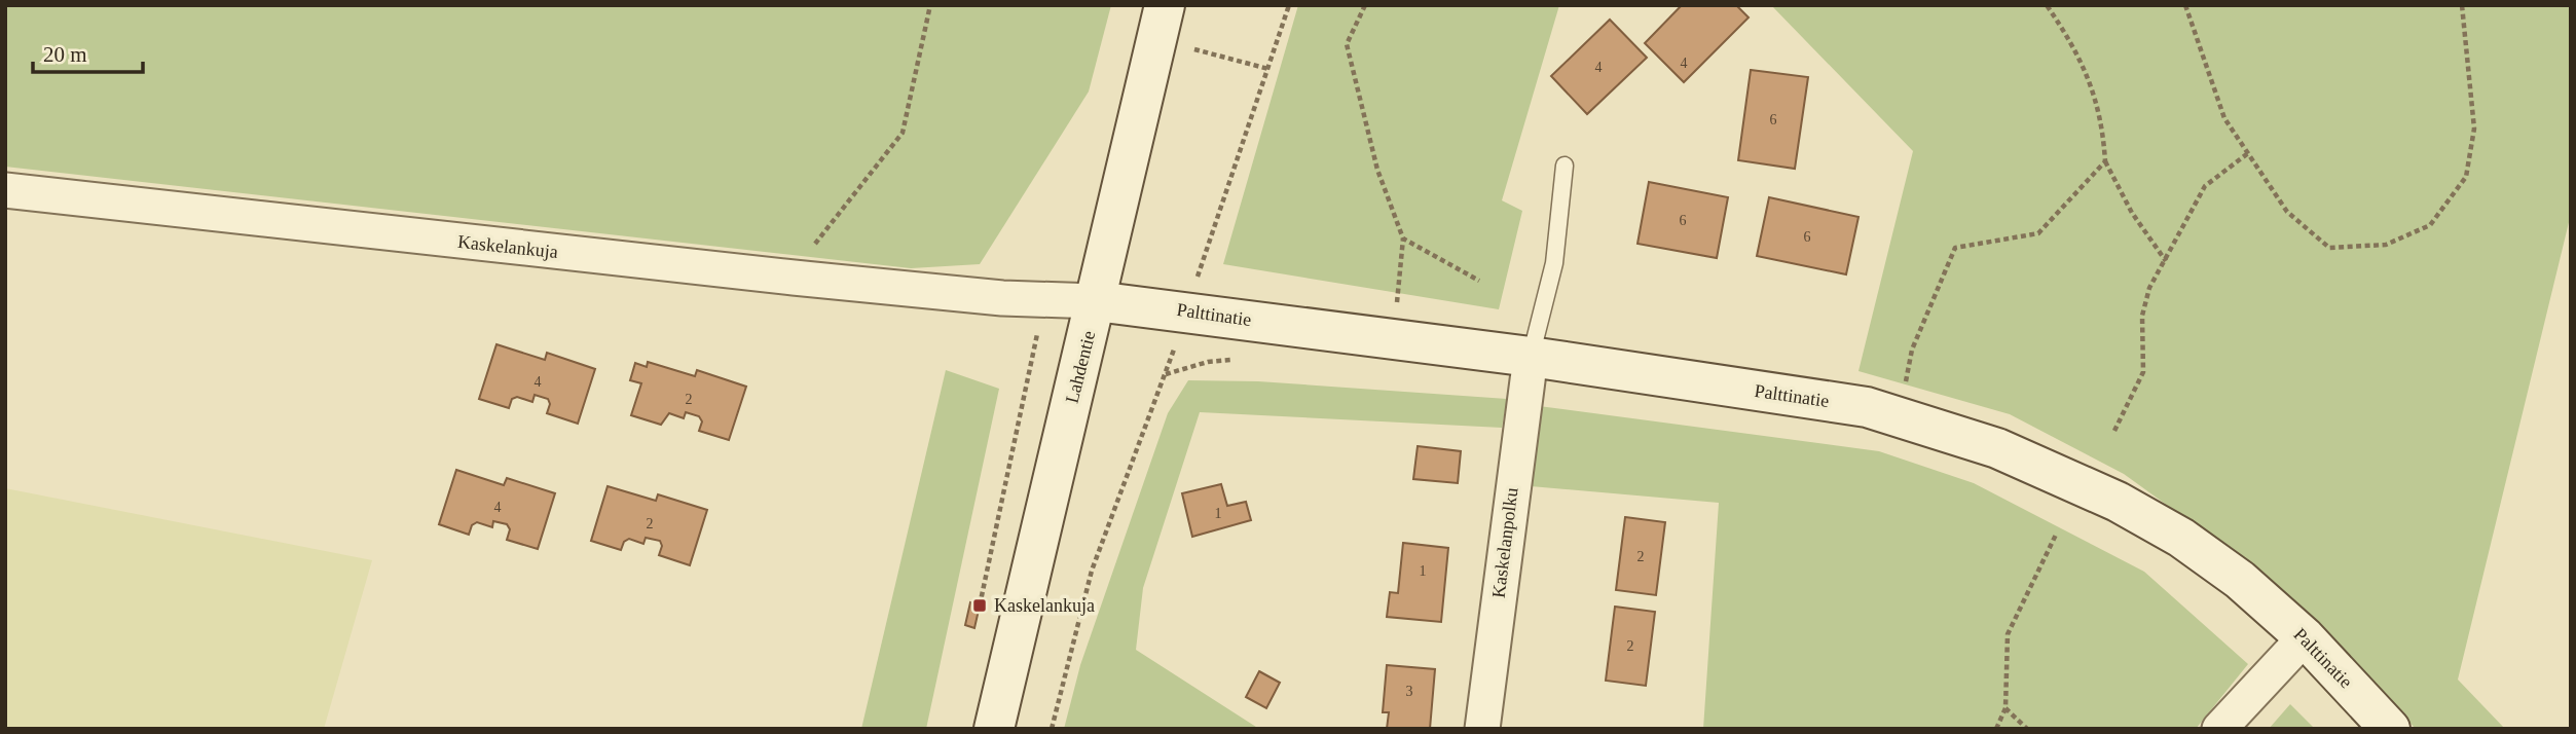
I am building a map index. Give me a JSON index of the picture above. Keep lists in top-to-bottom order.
{
  "streets": {
    "street": [
      "Kaskelankuja",
      "Palttinatie",
      "Lahdentie",
      "Kaskelanpolku"
    ]
  },
  "crossings": [
    ["Kaskelankuja", "Palttinatie"],
    ["Kaskelankuja", "Lahdentie"],
    ["Palttinatie", "Lahdentie"],
    ["Palttinatie", "Kaskelanpolku"]
  ],
  "places": {
    "transit": ["Kaskelankuja"]
  },
  "house_numbers": [
    "4",
    "4",
    "6",
    "6",
    "6",
    "4",
    "2",
    "4",
    "1",
    "2",
    "2",
    "1",
    "2",
    "3"
  ],
  "scale_bar": "20 m"
}
